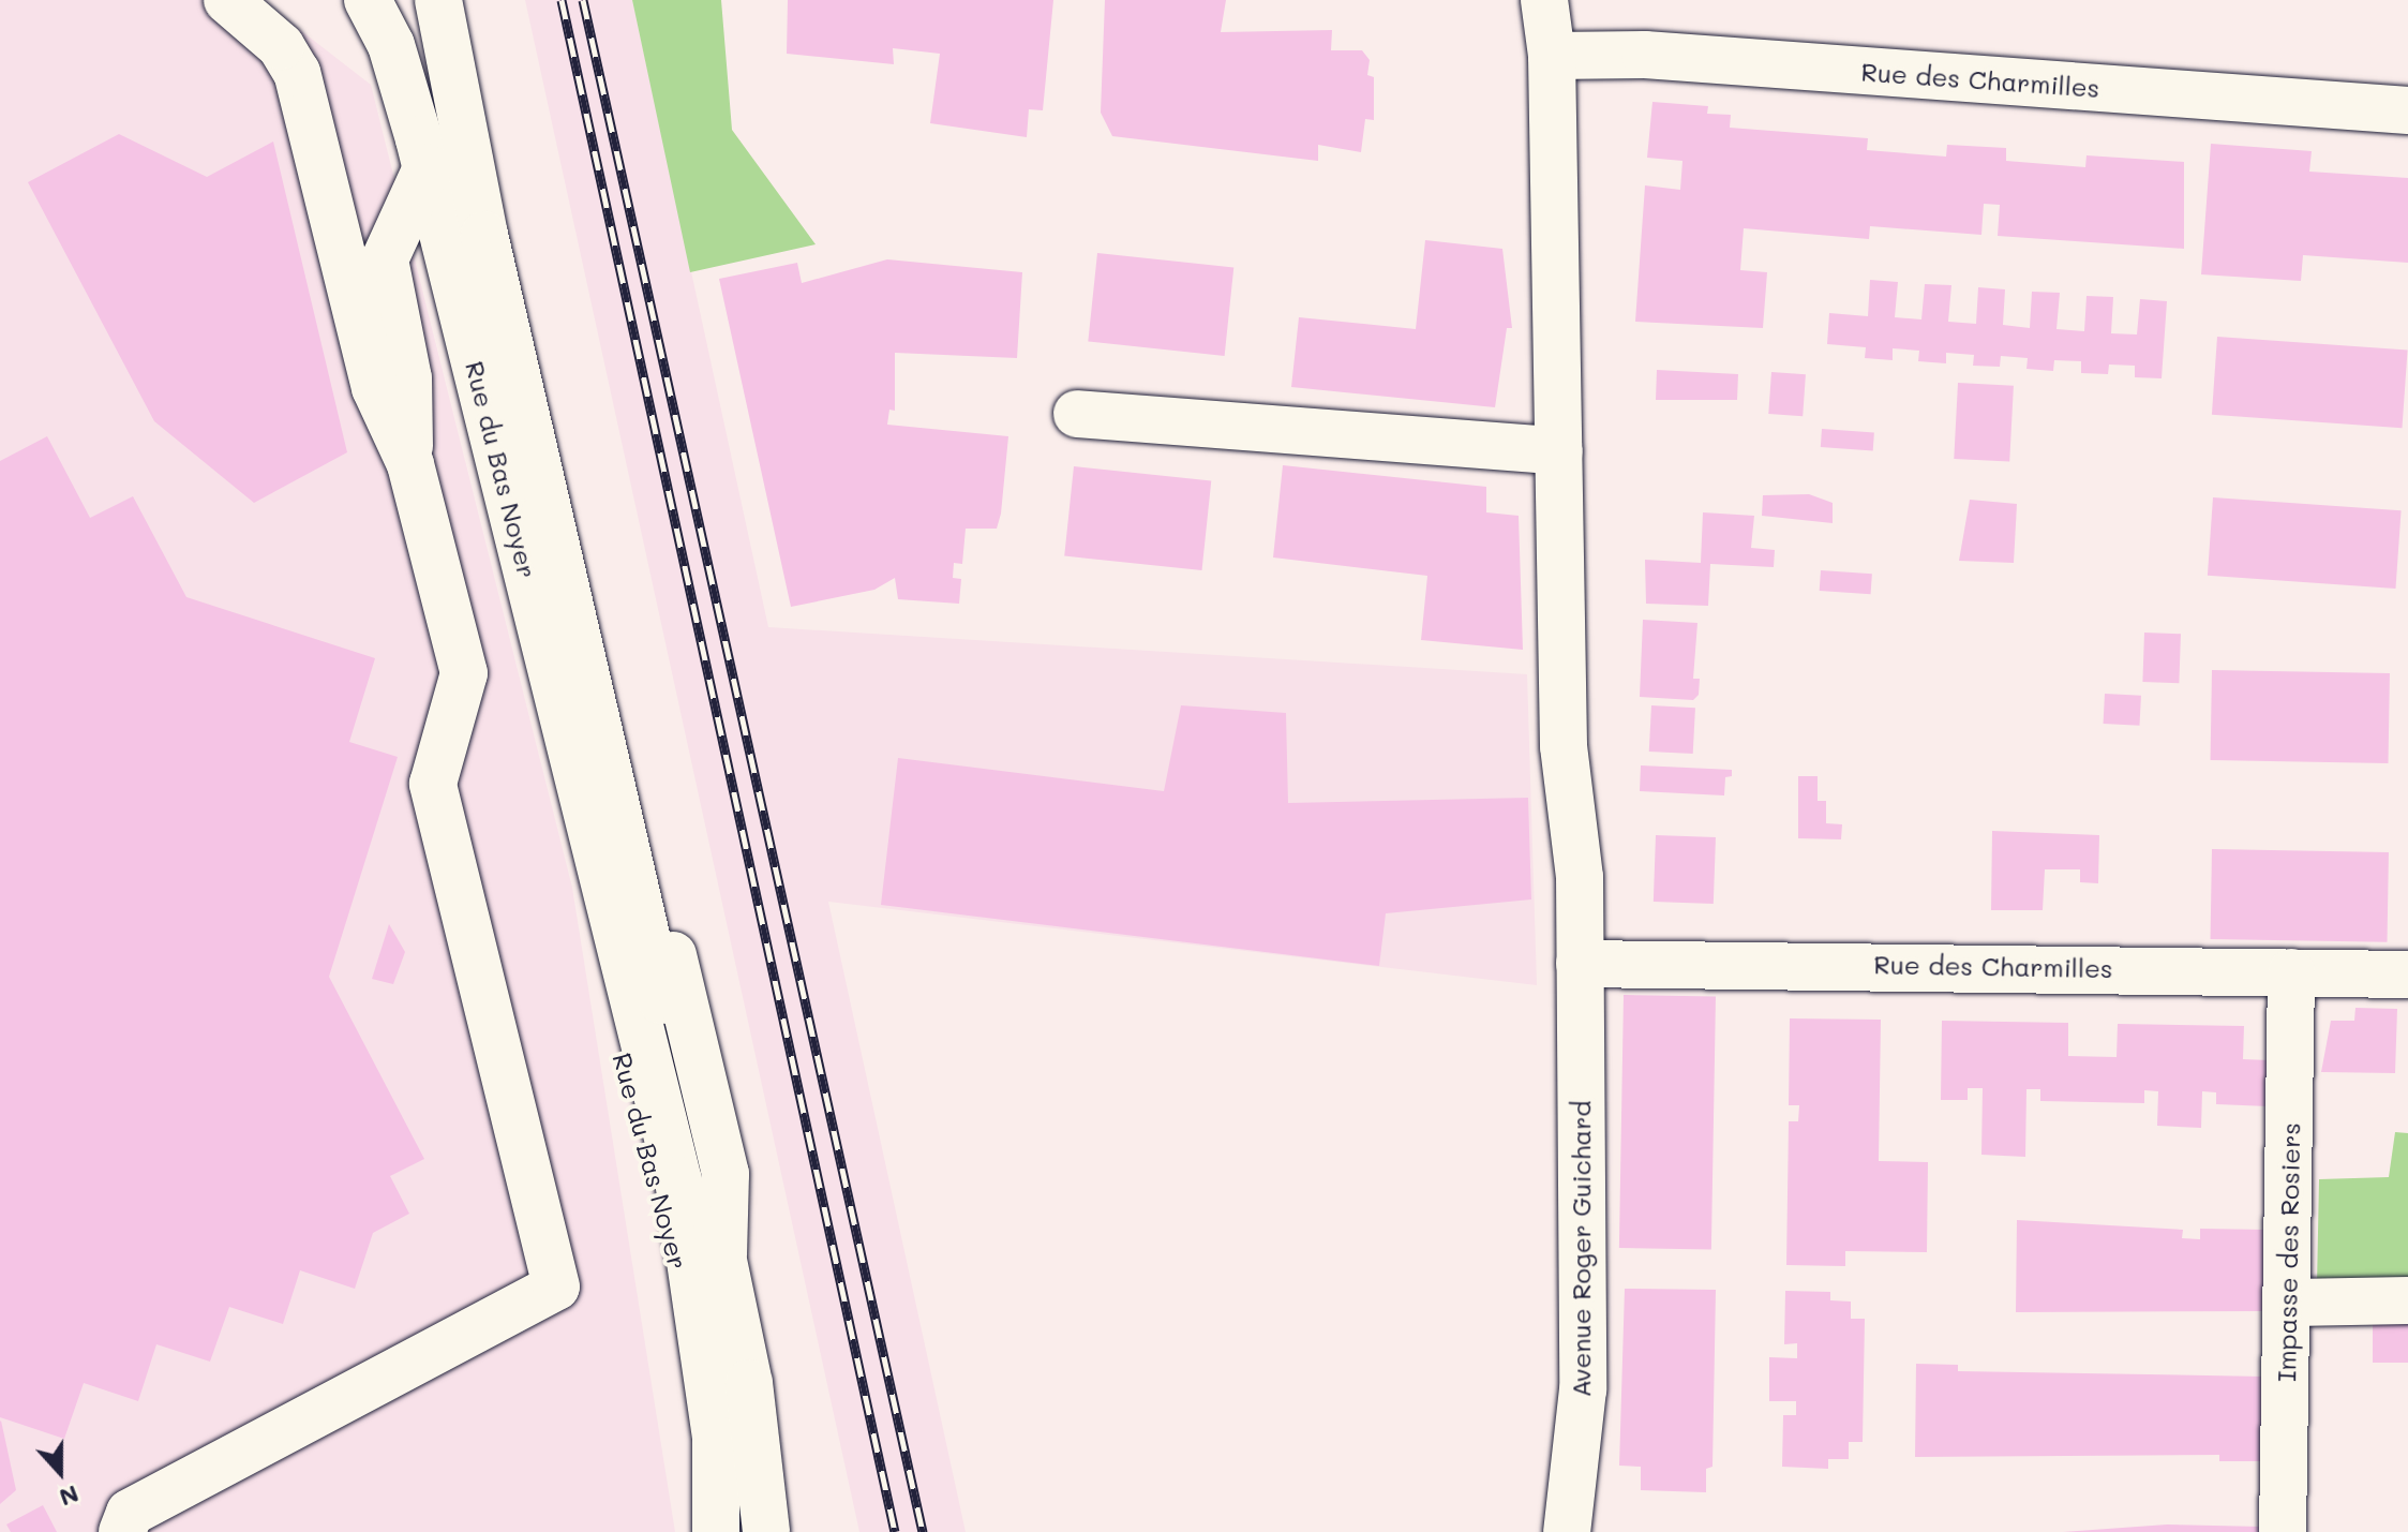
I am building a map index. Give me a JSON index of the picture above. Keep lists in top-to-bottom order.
{
  "streets": {
    "street": [
      "Rue des Charmilles",
      "Rue du Bas Noyer",
      "Avenue Roger Guichard",
      "Impasse des Rosiers"
    ]
  },
  "crossings": [
    ["Rue des Charmilles", "Avenue Roger Guichard"],
    ["Rue des Charmilles", "Impasse des Rosiers"]
  ],
  "north": "bottom"
}
